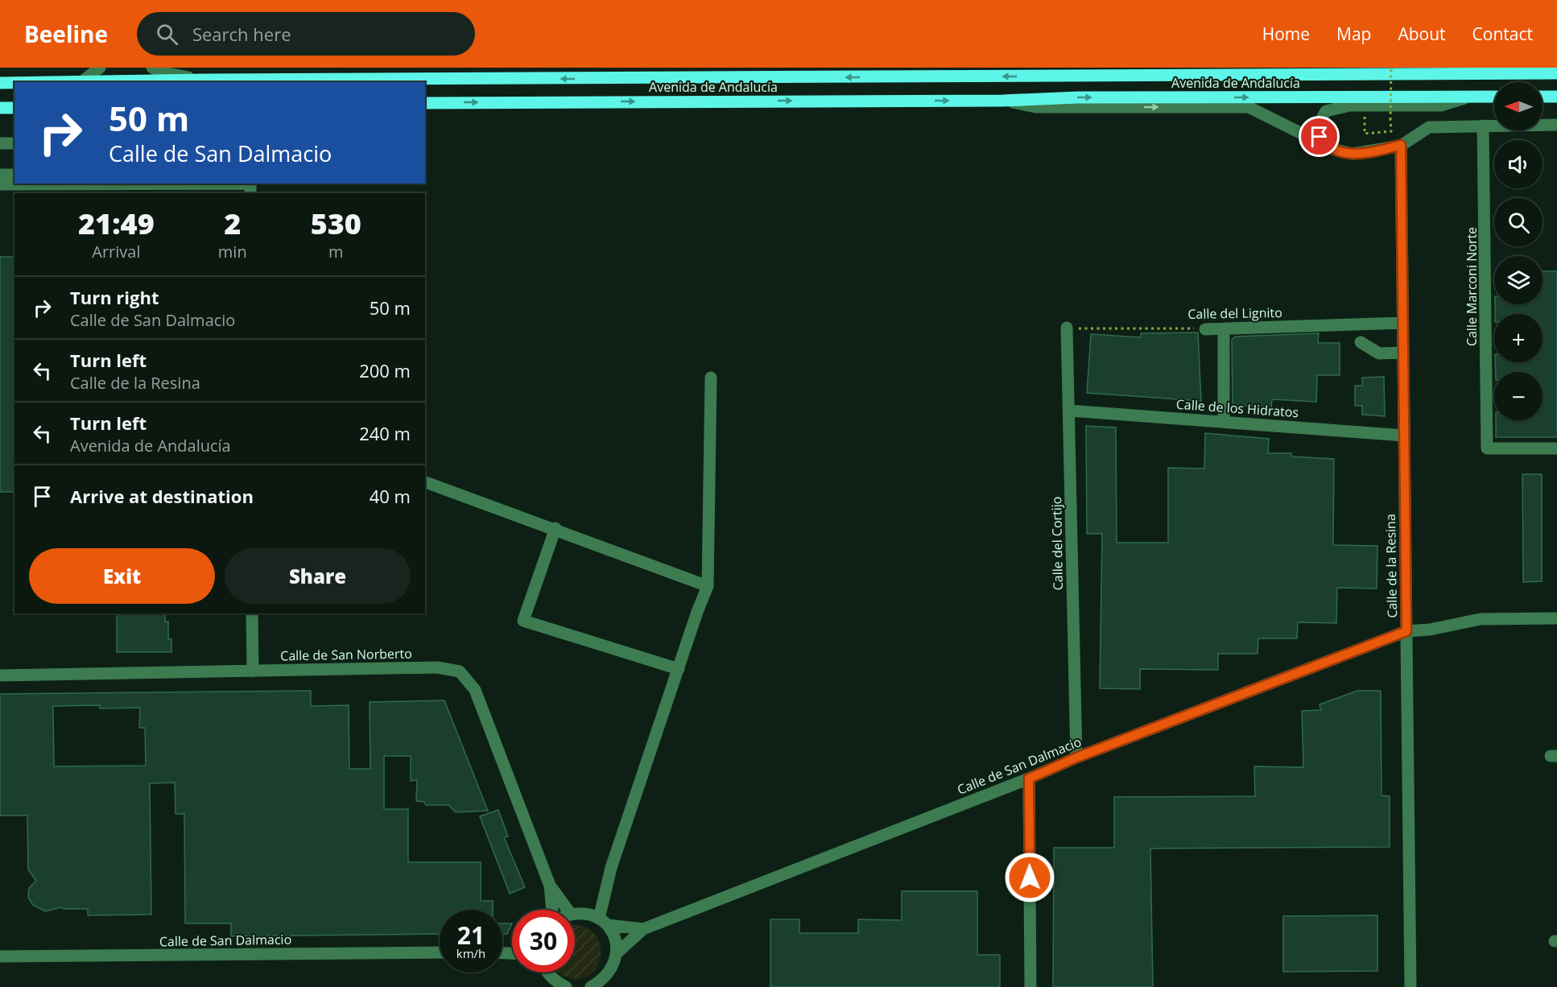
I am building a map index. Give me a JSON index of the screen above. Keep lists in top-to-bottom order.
{
  "streets": {
    "main road": ["Avenida de Andalucía"],
    "street": [
      "Calle Marconi Norte",
      "Calle del Lignito",
      "Calle de los Hidratos",
      "Calle del Cortijo",
      "Calle de la Resina",
      "Calle de San Norberto",
      "Calle de San Dalmacio"
    ]
  },
  "crossings": [
    ["Avenida de Andalucía", "Calle Marconi Norte"],
    ["Avenida de Andalucía", "Calle de la Resina"],
    ["Calle del Lignito", "Calle del Cortijo"],
    ["Calle del Lignito", "Calle de la Resina"],
    ["Calle de los Hidratos", "Calle del Cortijo"],
    ["Calle de los Hidratos", "Calle de la Resina"],
    ["Calle del Cortijo", "Calle de San Dalmacio"],
    ["Calle de la Resina", "Calle de San Dalmacio"]
  ],
  "north": "left",
  "page": {
    "header": "Beeline",
    "search": "Search here",
    "nav": [
      "Home",
      "Map",
      "About",
      "Contact"
    ],
    "map_buttons": ["+", "−"],
    "turn": ["50 m", "Calle de San Dalmacio"],
    "eta": [
      "21:49",
      "Arrival",
      "2",
      "min",
      "530",
      "m"
    ],
    "list": [
      {
        "name": "Turn right",
        "note": "Calle de San Dalmacio",
        "value": "50 m"
      },
      {
        "name": "Turn left",
        "note": "Calle de la Resina",
        "value": "200 m"
      },
      {
        "name": "Turn left",
        "note": "Avenida de Andalucía",
        "value": "240 m"
      },
      {
        "name": "Arrive at destination",
        "value": "40 m"
      }
    ],
    "buttons": ["Exit", "Share"],
    "speed": "21 km/h",
    "limit": "30"
  }
}
